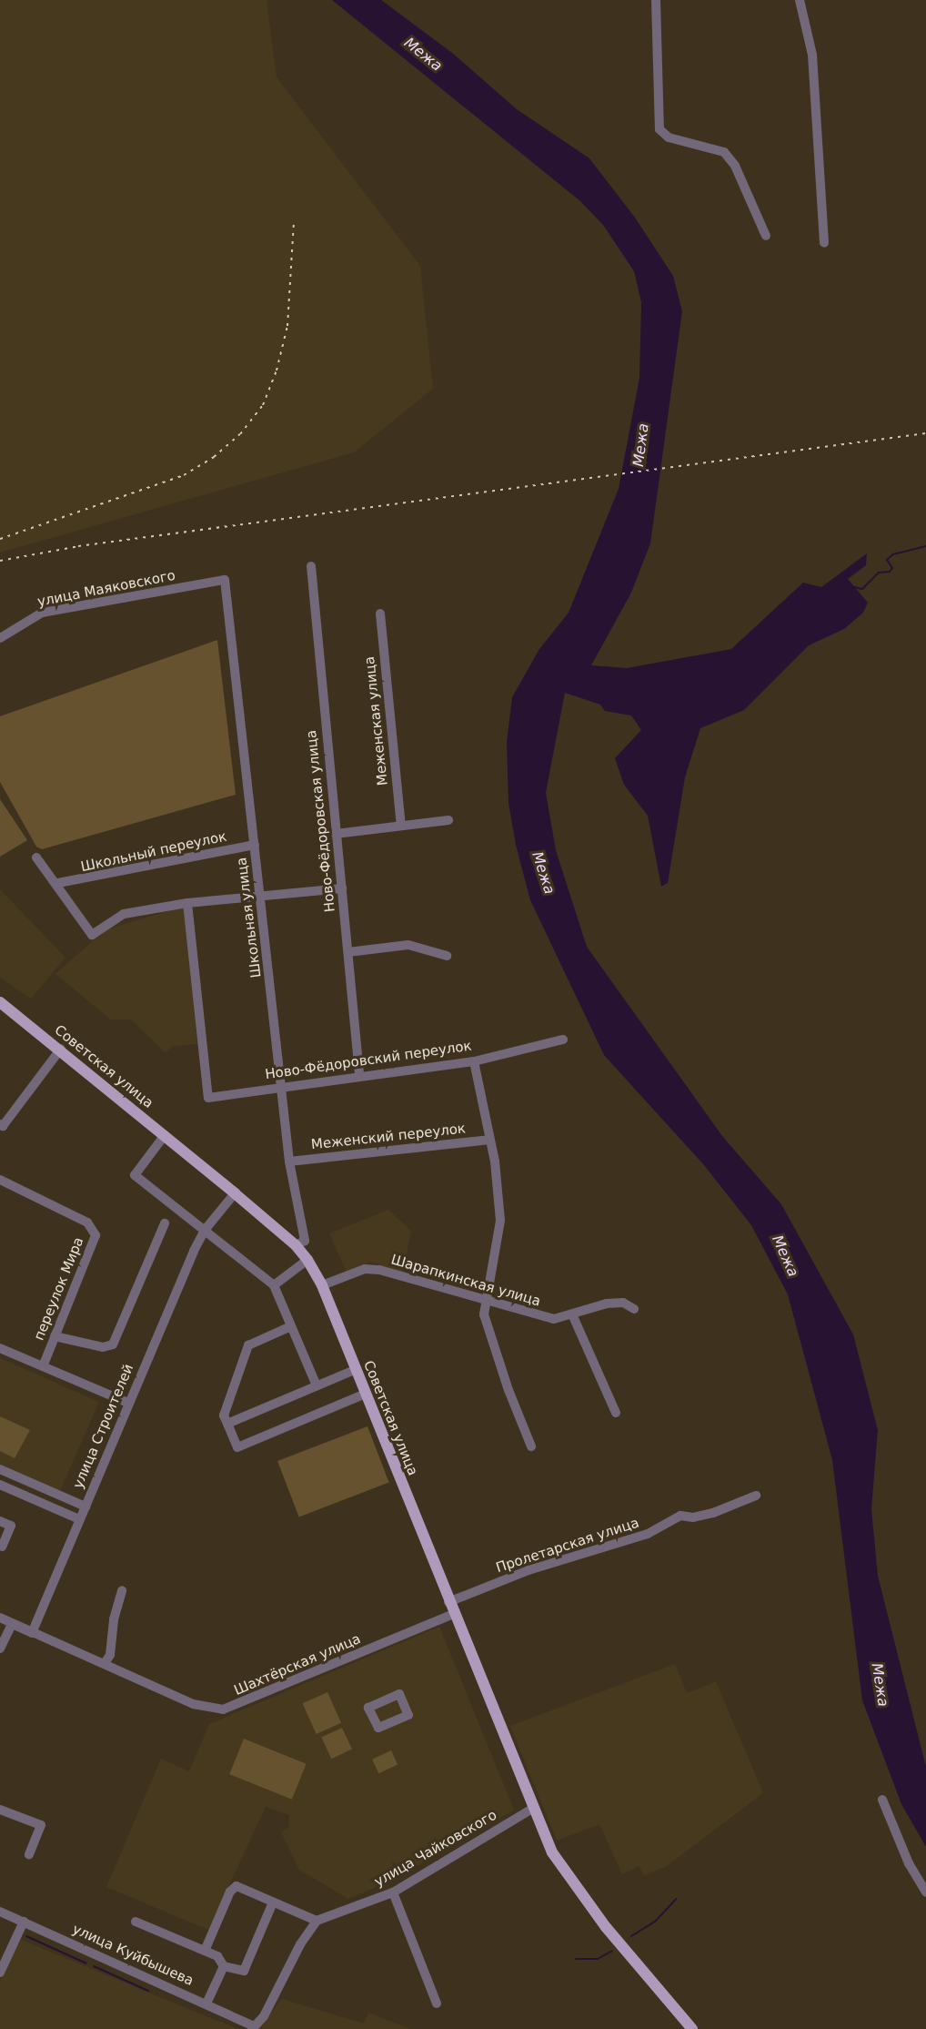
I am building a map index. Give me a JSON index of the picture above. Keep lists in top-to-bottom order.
{
  "streets": {
    "main road": ["Советская улица"],
    "street": [
      "улица Маяковского",
      "Меженская улица",
      "Ново-Фёдоровская улица",
      "Школьный переулок",
      "Школьная улица",
      "Ново-Фёдоровский переулок",
      "Меженский переулок",
      "Шарапкинская улица",
      "переулок Мира",
      "улица Строителей",
      "Пролетарская улица",
      "Шахтёрская улица",
      "улица Чайковского",
      "улица Куйбышева"
    ]
  },
  "crossings": [
    ["улица Маяковского", "Школьная улица"],
    ["Ново-Фёдоровская улица", "Ново-Фёдоровский переулок"],
    ["Школьный переулок", "Школьная улица"],
    ["Школьная улица", "Ново-Фёдоровский переулок"],
    ["Школьная улица", "Советская улица"],
    ["Школьная улица", "Меженский переулок"],
    ["Советская улица", "Шарапкинская улица"],
    ["Советская улица", "улица Строителей"],
    ["Советская улица", "Пролетарская улица"],
    ["Советская улица", "Шахтёрская улица"],
    ["Советская улица", "улица Чайковского"],
    ["улица Строителей", "Шахтёрская улица"]
  ],
  "water": ["Межа"]
}
